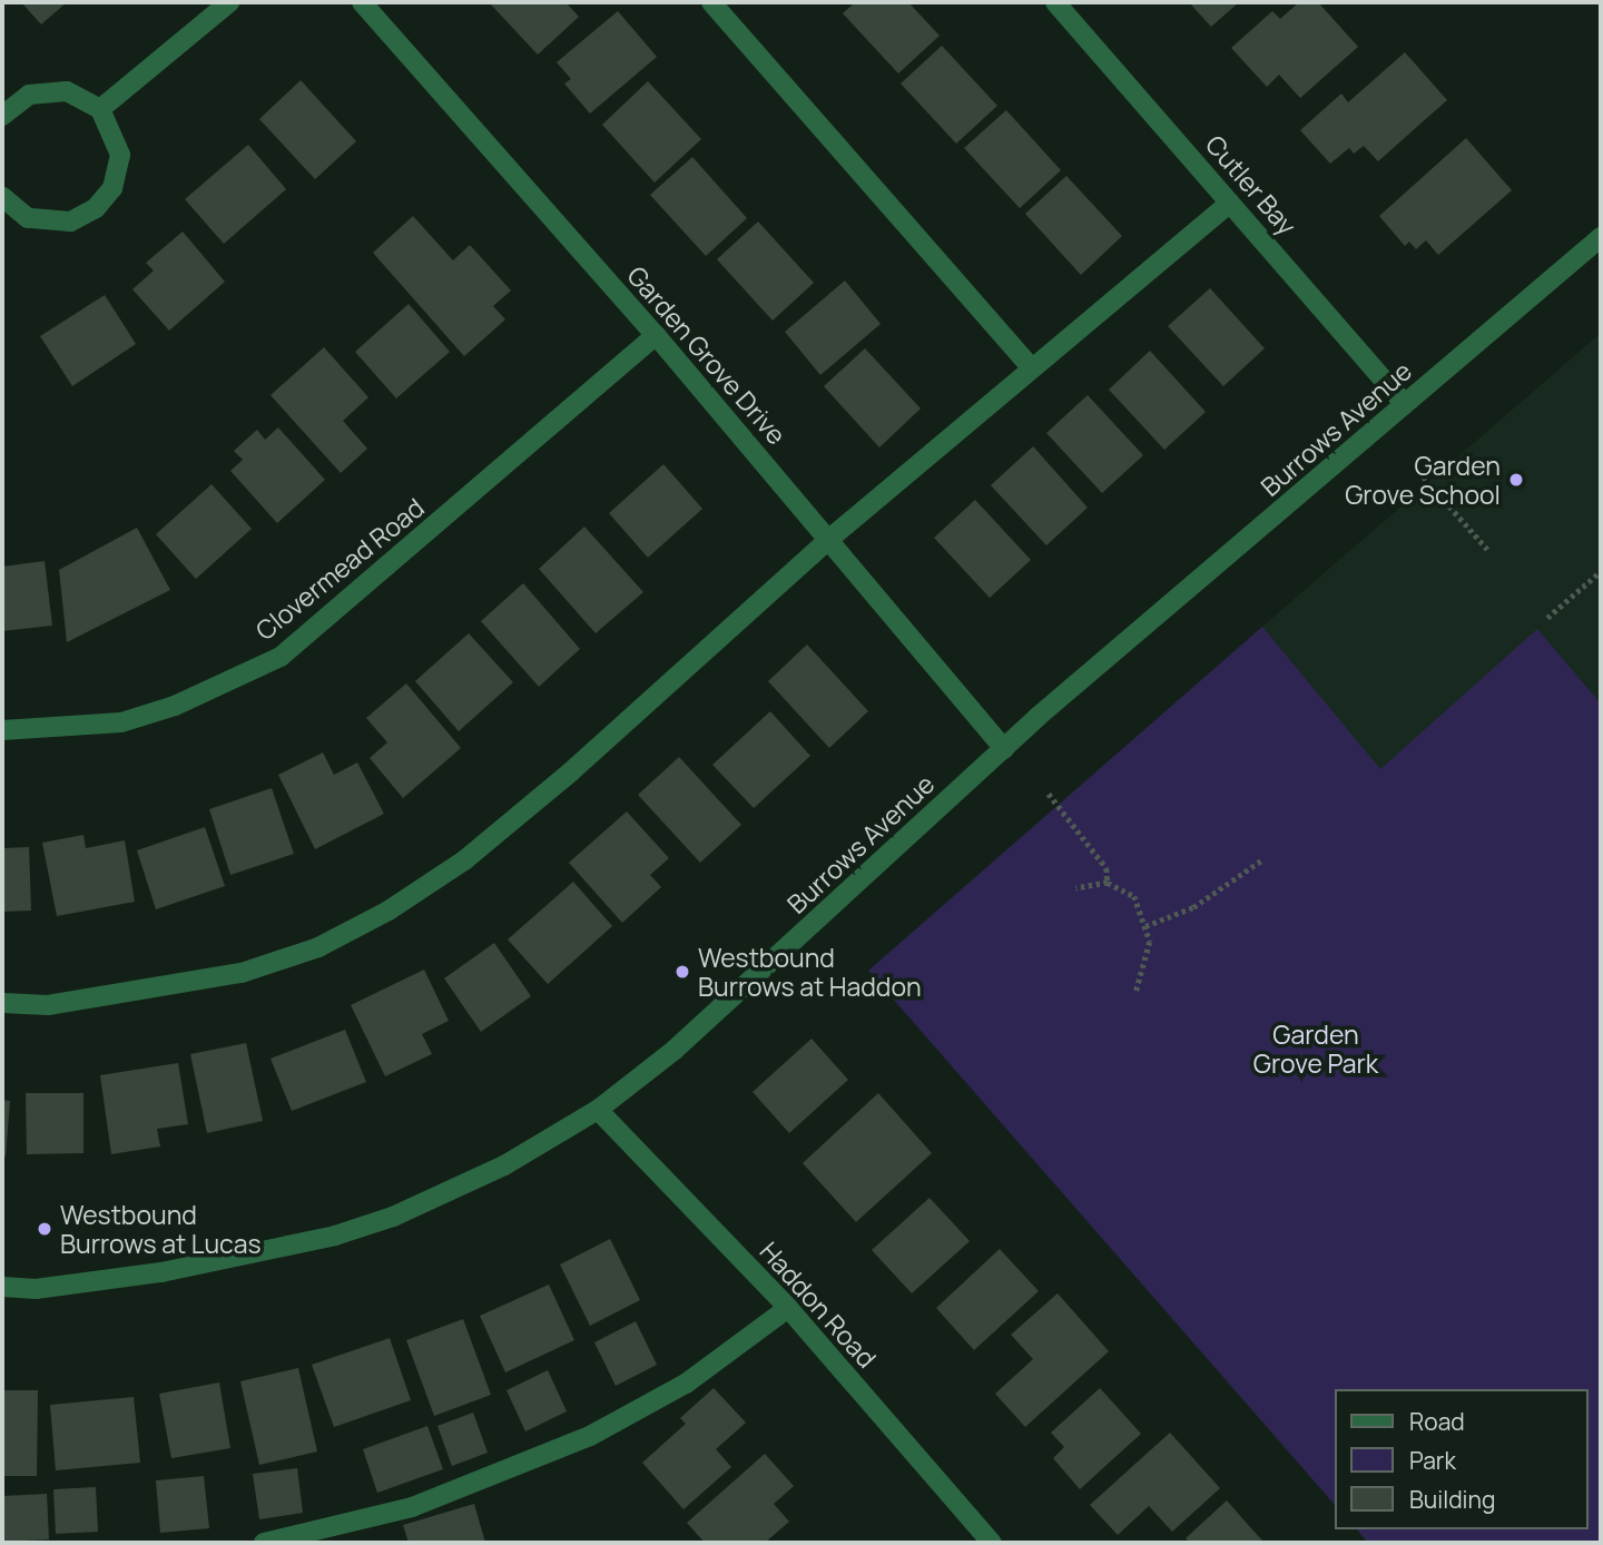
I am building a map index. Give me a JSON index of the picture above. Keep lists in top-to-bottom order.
{
  "streets": {
    "street": [
      "Cutler Bay",
      "Garden Grove Drive",
      "Burrows Avenue",
      "Clovermead Road",
      "Haddon Road"
    ]
  },
  "crossings": [
    ["Cutler Bay", "Burrows Avenue"],
    ["Garden Grove Drive", "Burrows Avenue"],
    ["Garden Grove Drive", "Clovermead Road"],
    ["Burrows Avenue", "Haddon Road"]
  ],
  "parks": ["Garden Grove Park"],
  "places": ["Garden Grove School", "Westbound Burrows at Haddon", "Westbound Burrows at Lucas"],
  "legend": ["Road", "Park", "Building"]
}
